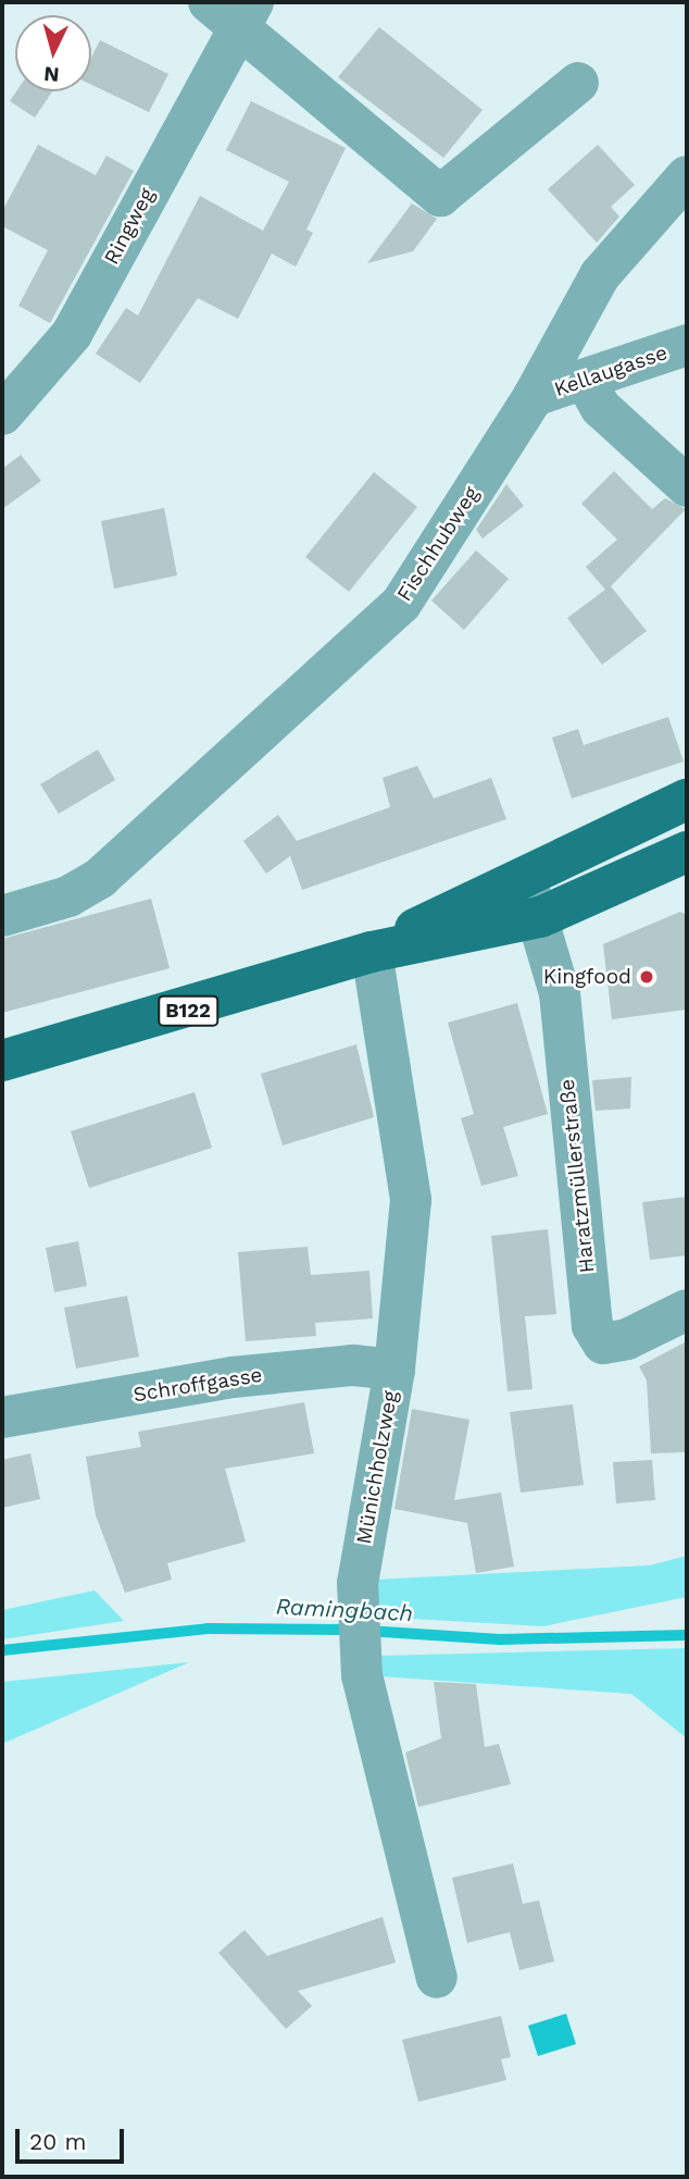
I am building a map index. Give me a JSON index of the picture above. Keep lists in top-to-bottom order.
{
  "streets": {
    "main road": ["B122"],
    "street": [
      "Ringweg",
      "Kellaugasse",
      "Fischhubweg",
      "Haratzmüllerstraße",
      "Schroffgasse",
      "Münichholzweg"
    ]
  },
  "crossings": [
    ["Kellaugasse", "Fischhubweg"],
    ["B122", "Haratzmüllerstraße"],
    ["B122", "Münichholzweg"],
    ["Schroffgasse", "Münichholzweg"]
  ],
  "water": ["Ramingbach"],
  "places": ["Kingfood"],
  "scale_bar": "20 m",
  "north": "bottom"
}
